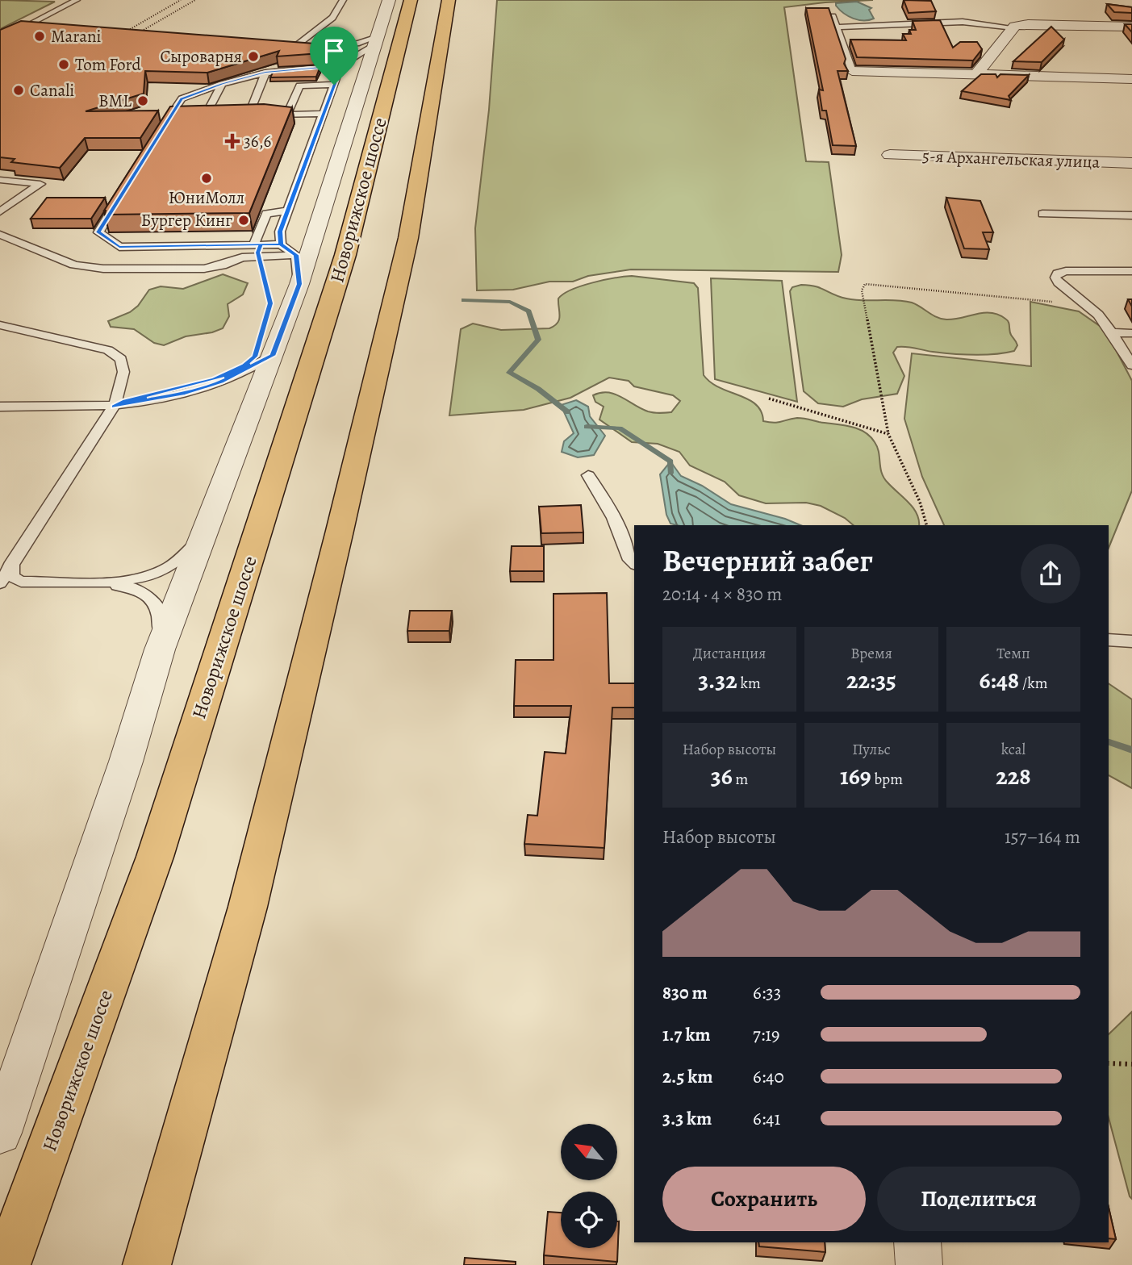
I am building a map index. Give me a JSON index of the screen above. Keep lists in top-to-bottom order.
{
  "streets": {
    "highway": ["Новорижское шоссе"],
    "street": ["5-я Архангельская улица"]
  },
  "places": {
    "other": [
      "Marani",
      "Сыроварня",
      "Tom Ford",
      "Canali",
      "BML",
      "ЮниМолл",
      "Бургер Кинг"
    ],
    "health": ["36,6"]
  },
  "north": "top left",
  "page": {
    "heading": ["Вечерний забег", "20:14 · 4 × 830 m"],
    "stats": [
      ["Дистанция", "3.32 km"],
      ["Время", "22:35"],
      ["Темп", "6:48 /km"],
      ["Набор высоты", "36 m"],
      ["Пульс", "169 bpm"],
      ["kcal", "228"]
    ],
    "chart": ["Набор высоты", "157–164 m"],
    "list": [
      {
        "name": "830 m",
        "note": "6:33"
      },
      {
        "name": "1.7 km",
        "note": "7:19"
      },
      {
        "name": "2.5 km",
        "note": "6:40"
      },
      {
        "name": "3.3 km",
        "note": "6:41"
      }
    ],
    "buttons": ["Сохранить", "Поделиться"]
  }
}
